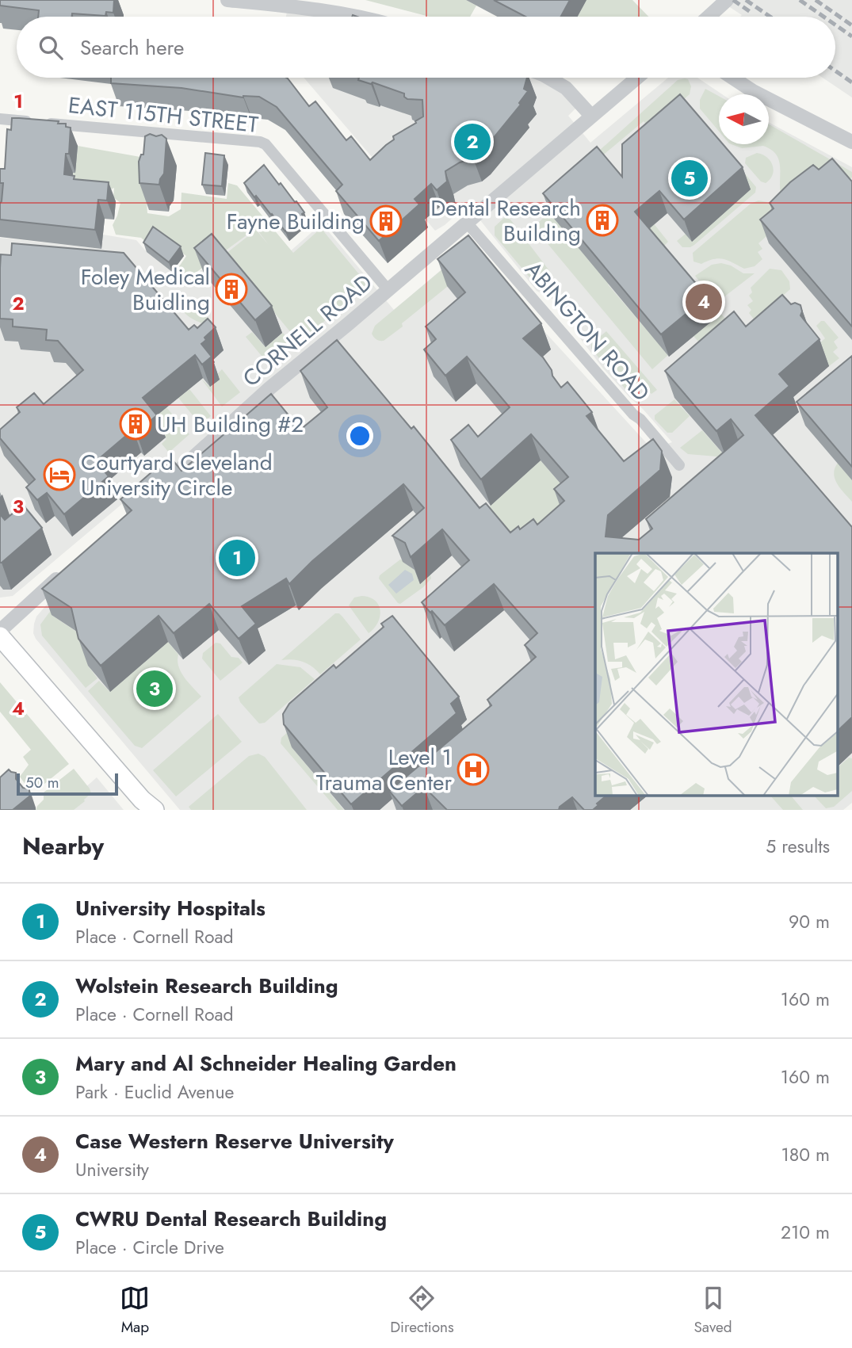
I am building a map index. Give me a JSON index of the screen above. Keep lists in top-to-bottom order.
{
  "streets": {
    "street": ["EAST 115TH STREET", "CORNELL ROAD", "ABINGTON ROAD"]
  },
  "crossings": [
    ["EAST 115TH STREET", "CORNELL ROAD"],
    ["CORNELL ROAD", "ABINGTON ROAD"]
  ],
  "places": {
    "building": [
      "Dental Research Building",
      "Fayne Building",
      "Foley Medical Buidling",
      "UH Building #2"
    ],
    "hotel": ["Courtyard Cleveland University Circle"],
    "hospital": ["Level 1 Trauma Center"]
  },
  "scale_bar": "50 m",
  "north": "left",
  "page": {
    "search": "Search here",
    "pins": [
      "2",
      "5",
      "4",
      "1",
      "3"
    ],
    "scale": "50 m",
    "heading": ["Nearby", "5 results"],
    "list": [
      {
        "mark": "1",
        "name": "University Hospitals",
        "note": "Place · Cornell Road",
        "value": "90 m"
      },
      {
        "mark": "2",
        "name": "Wolstein Research Building",
        "note": "Place · Cornell Road",
        "value": "160 m"
      },
      {
        "mark": "3",
        "name": "Mary and Al Schneider Healing Garden",
        "note": "Park · Euclid Avenue",
        "value": "160 m"
      },
      {
        "mark": "4",
        "name": "Case Western Reserve University",
        "note": "University",
        "value": "180 m"
      },
      {
        "mark": "5",
        "name": "CWRU Dental Research Building",
        "note": "Place · Circle Drive",
        "value": "210 m"
      }
    ],
    "nav": ["Map", "Directions", "Saved"]
  },
  "grid": {
    "rows": [
      "1",
      "2",
      "3",
      "4"
    ]
  }
}
